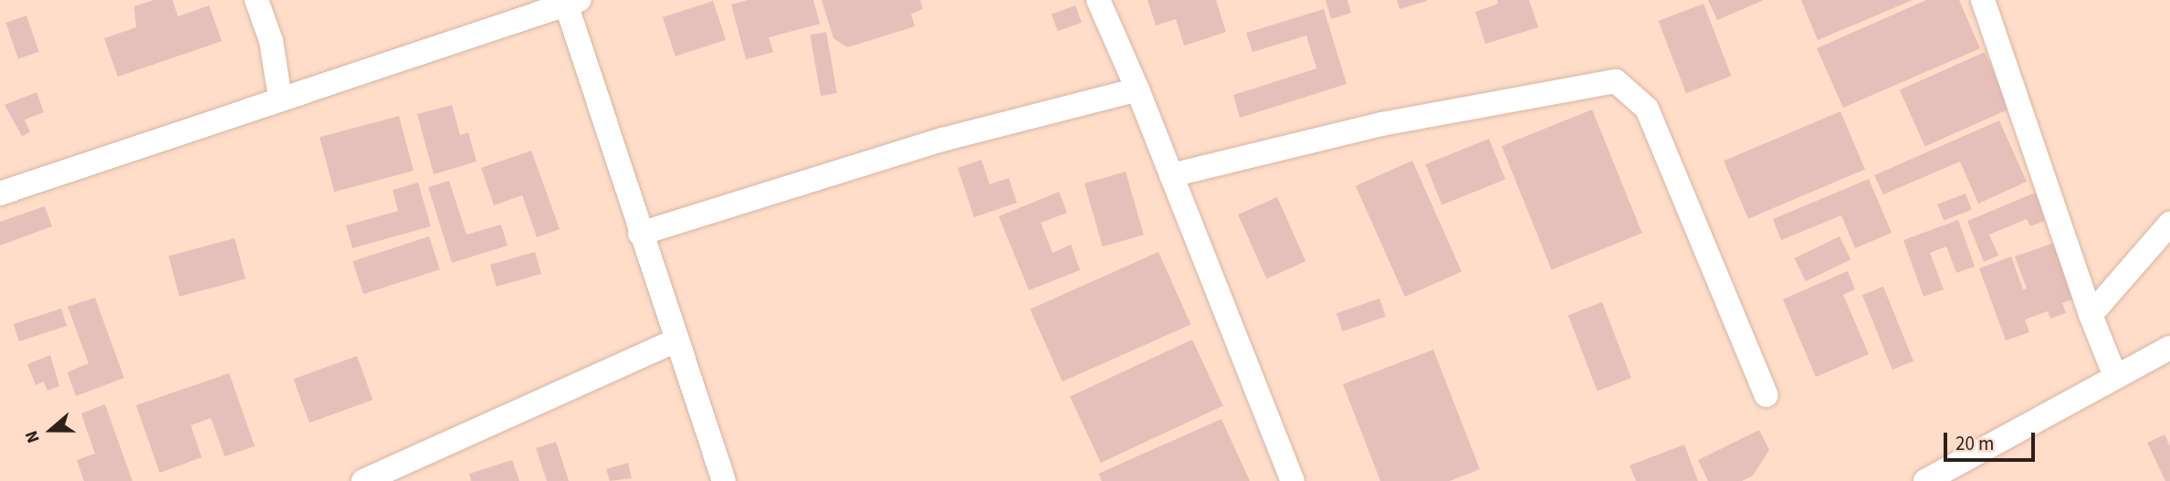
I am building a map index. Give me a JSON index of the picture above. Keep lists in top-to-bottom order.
{
  "scale_bar": "20 m",
  "north": "left"
}
